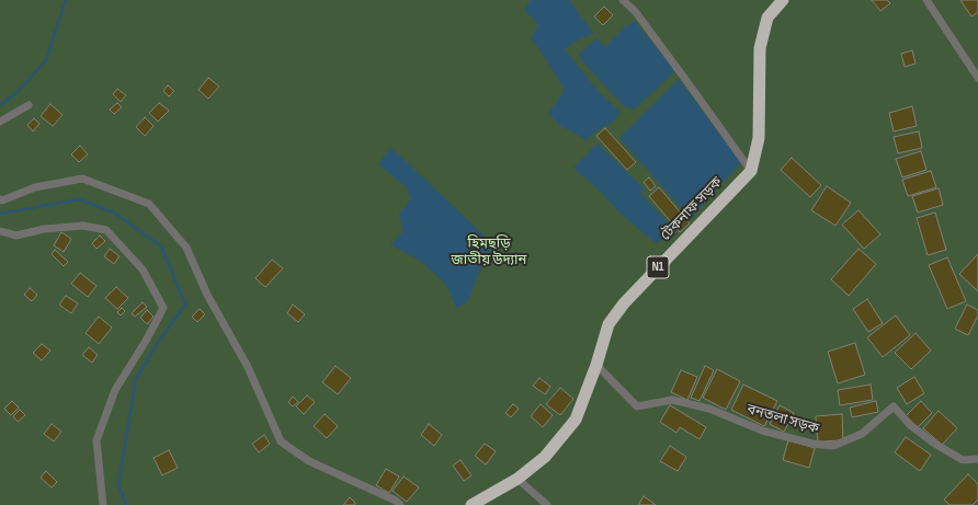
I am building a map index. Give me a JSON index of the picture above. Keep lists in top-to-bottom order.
{
  "streets": {
    "highway": ["টেকনাফ সড়ক", "N1"],
    "street": ["বনতলা সড়ক"]
  },
  "crossings": [
    ["টেকনাফ সড়ক", "বনতলা সড়ক"]
  ],
  "parks": ["হিমছড়ি জাতীয় উদ্যান"]
}
